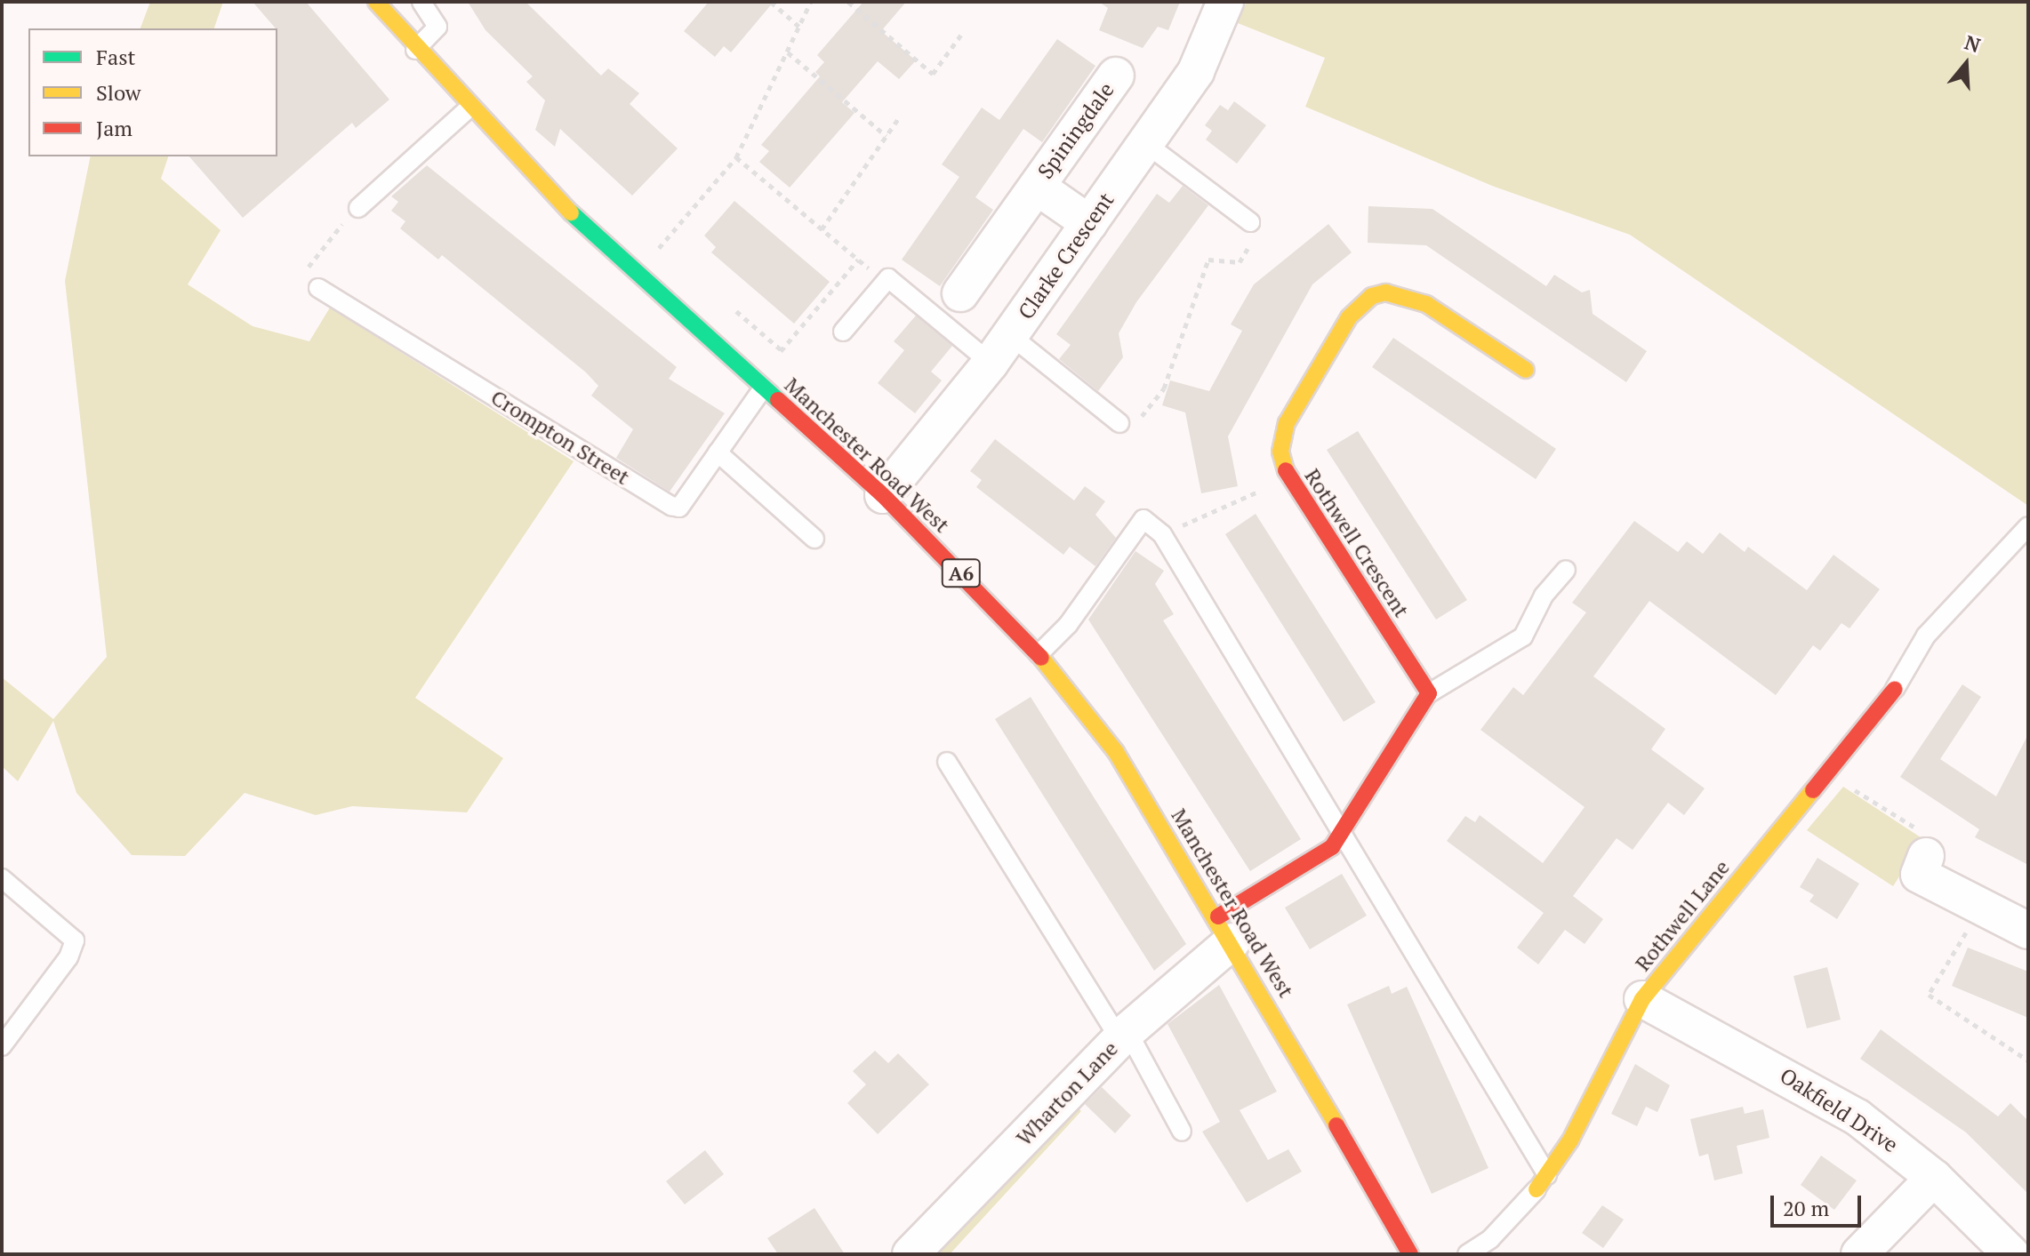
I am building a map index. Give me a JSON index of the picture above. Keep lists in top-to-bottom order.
{
  "streets": {
    "main road": [
      "Manchester Road West",
      "Rothwell Crescent",
      "A6",
      "Rothwell Lane"
    ],
    "street": [
      "Spiningdale",
      "Clarke Crescent",
      "Wharton Lane",
      "Oakfield Drive"
    ],
    "lane": ["Crompton Street"]
  },
  "crossings": [
    ["Spiningdale", "Clarke Crescent"],
    ["Clarke Crescent", "Manchester Road West"],
    ["Crompton Street", "Manchester Road West"],
    ["Manchester Road West", "Wharton Lane"],
    ["Rothwell Lane", "Oakfield Drive"]
  ],
  "legend": ["Fast", "Slow", "Jam"],
  "scale_bar": "20 m",
  "north": "top"
}
